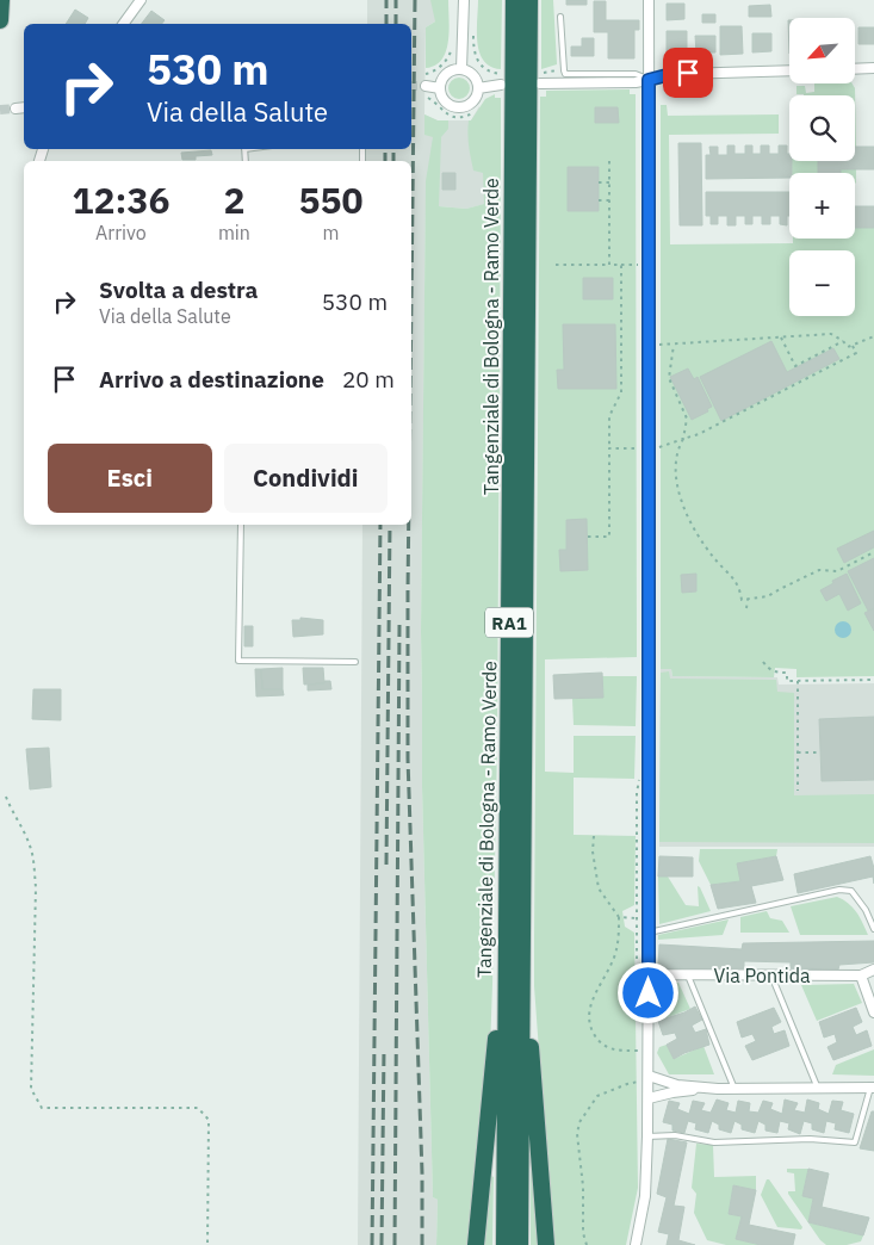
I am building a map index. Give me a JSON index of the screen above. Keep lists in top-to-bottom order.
{
  "streets": {
    "highway": ["Tangenziale di Bologna - Ramo Verde", "RA1"],
    "street": ["Via Pontida"]
  },
  "north": "bottom left",
  "page": {
    "map_buttons": ["+", "−"],
    "turn": ["530 m", "Via della Salute"],
    "eta": [
      "12:36",
      "Arrivo",
      "2",
      "min",
      "550",
      "m"
    ],
    "list": [
      {
        "name": "Svolta a destra",
        "note": "Via della Salute",
        "value": "530 m"
      },
      {
        "name": "Arrivo a destinazione",
        "value": "20 m"
      }
    ],
    "buttons": ["Esci", "Condividi"]
  }
}
